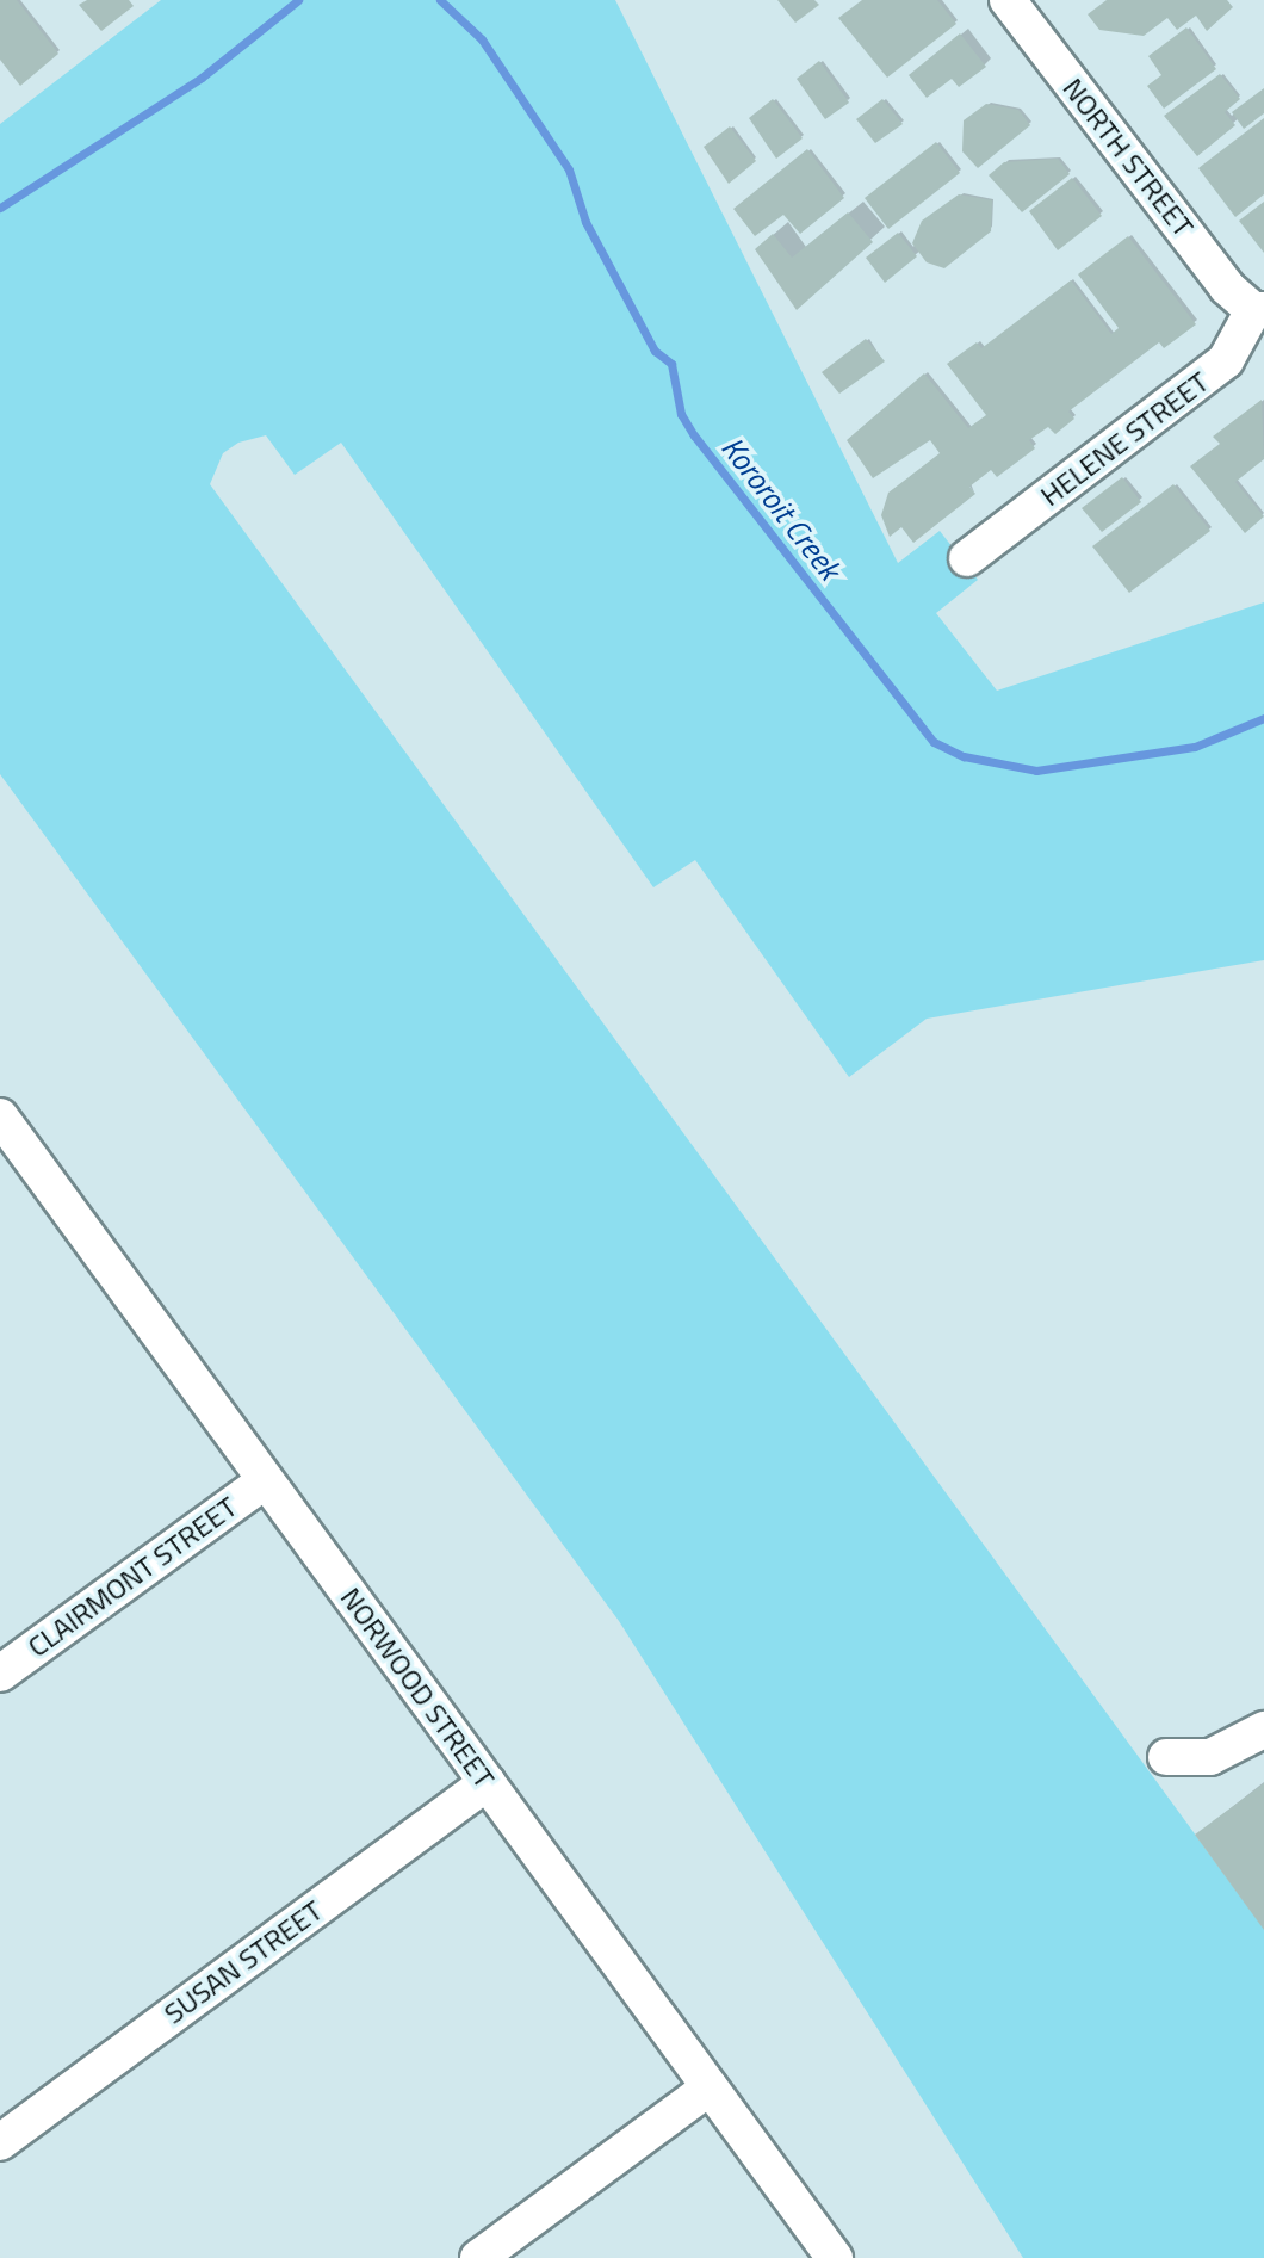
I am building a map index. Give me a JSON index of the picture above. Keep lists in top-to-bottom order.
{
  "streets": {
    "street": [
      "NORTH STREET",
      "HELENE STREET",
      "CLAIRMONT STREET",
      "NORWOOD STREET",
      "SUSAN STREET"
    ]
  },
  "crossings": [
    ["NORTH STREET", "HELENE STREET"],
    ["CLAIRMONT STREET", "NORWOOD STREET"],
    ["NORWOOD STREET", "SUSAN STREET"]
  ],
  "water": ["Kororoit Creek"]
}
